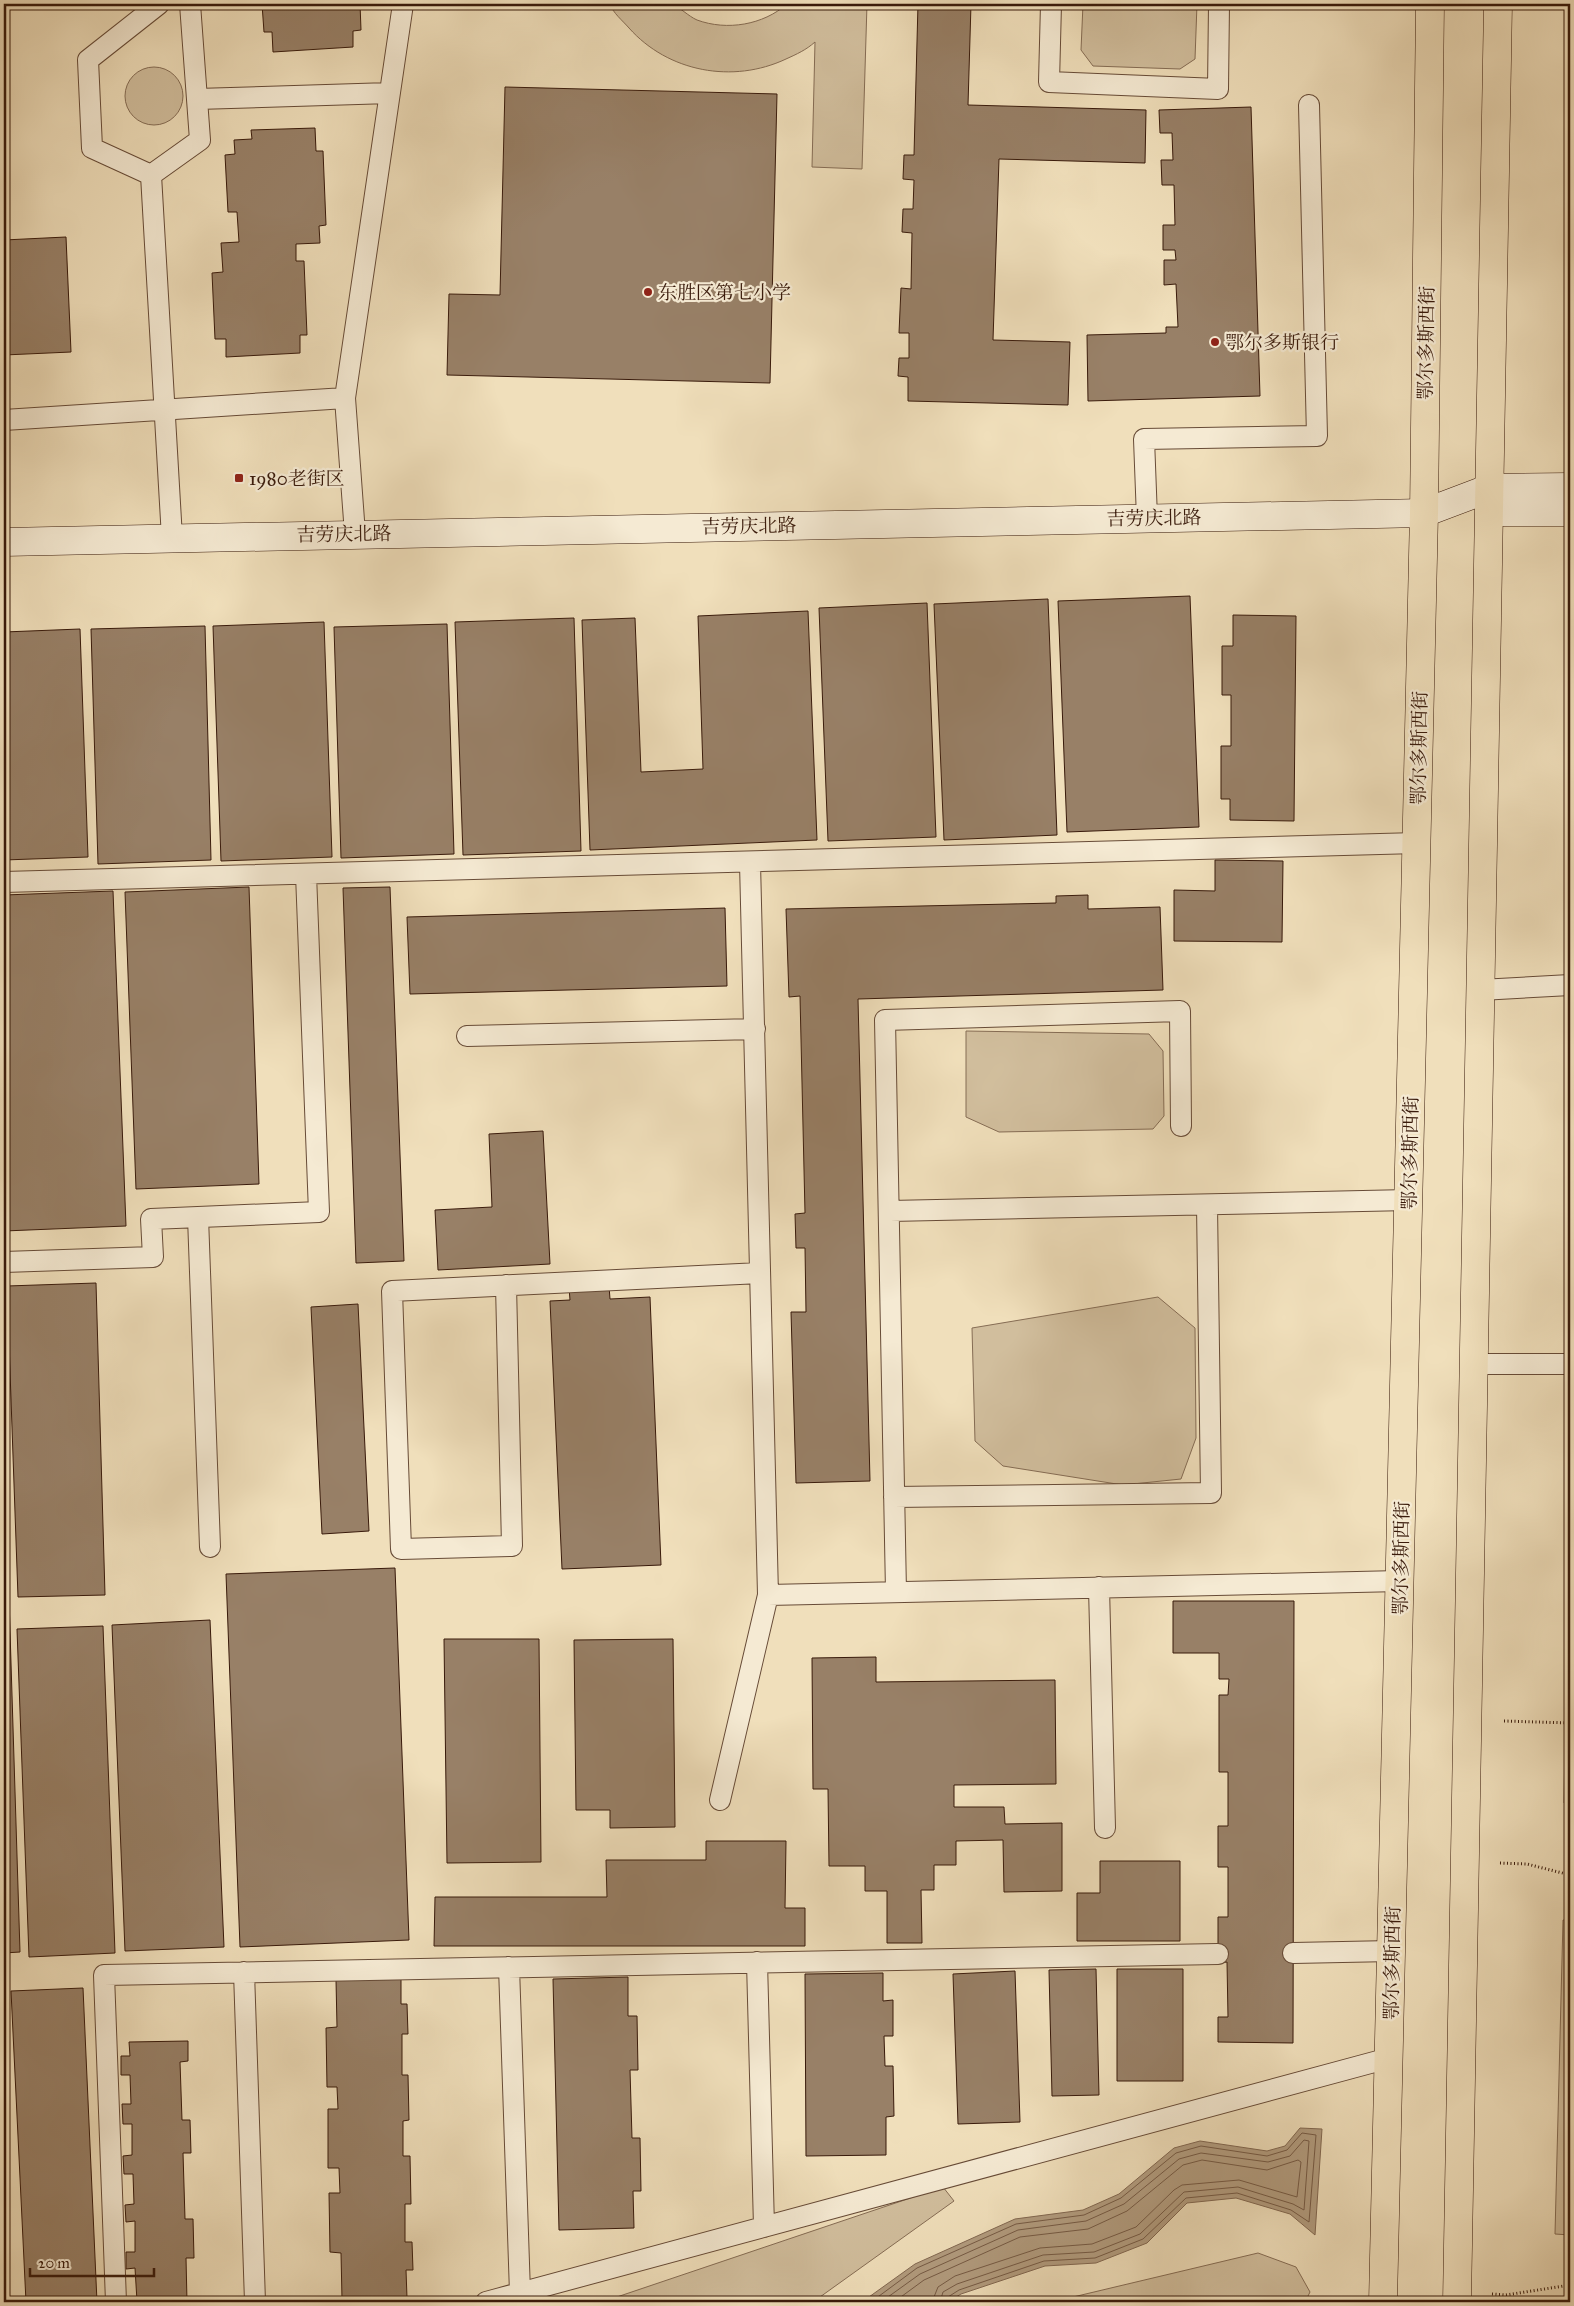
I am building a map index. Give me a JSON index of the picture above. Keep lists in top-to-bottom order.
{
  "streets": {
    "main road": ["鄂尔多斯西街", "吉劳庆北路"]
  },
  "crossings": [
    ["鄂尔多斯西街", "吉劳庆北路"]
  ],
  "places": {
    "other": ["东胜区第七小学", "鄂尔多斯银行"],
    "transit": ["1980老街区"]
  },
  "scale_bar": "20 m"
}
